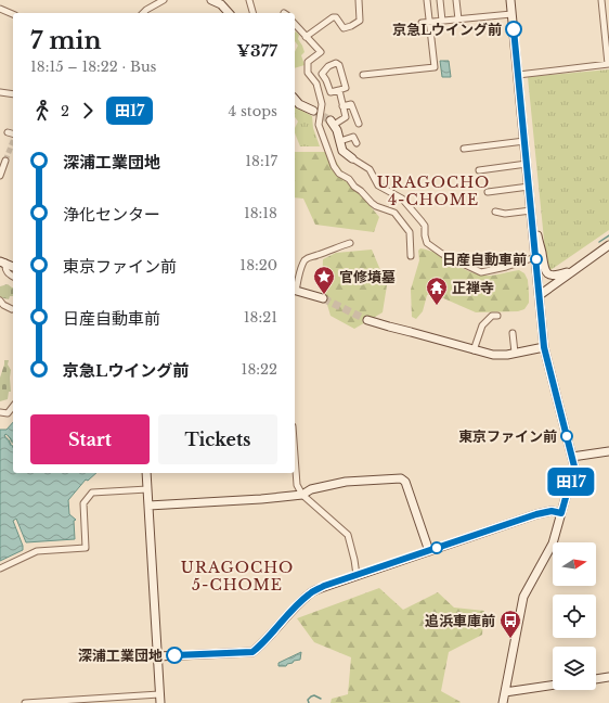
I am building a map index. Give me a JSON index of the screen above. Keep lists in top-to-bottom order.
{
  "districts": ["URAGOCHO 4-CHOME", "URAGOCHO 5-CHOME"],
  "places": {
    "other": [
      "京急Lウイング前",
      "日産自動車前",
      "東京ファイン前",
      "深浦工業団地"
    ],
    "place": ["官修墳墓"],
    "temple": ["正禅寺"],
    "bus stop": ["追浜車庫前"]
  },
  "lines": ["bus line 田17"],
  "north": "right",
  "page": {
    "on_map": "田17",
    "heading": ["7 min", "18:15 – 18:22 · Bus", "¥377"],
    "legs": ["2", "田17", "4 stops"],
    "list": [
      {
        "name": "深浦工業団地",
        "value": "18:17"
      },
      {
        "name": "浄化センター",
        "value": "18:18"
      },
      {
        "name": "東京ファイン前",
        "value": "18:20"
      },
      {
        "name": "日産自動車前",
        "value": "18:21"
      },
      {
        "name": "京急Lウイング前",
        "value": "18:22"
      }
    ],
    "buttons": ["Start", "Tickets"]
  }
}
